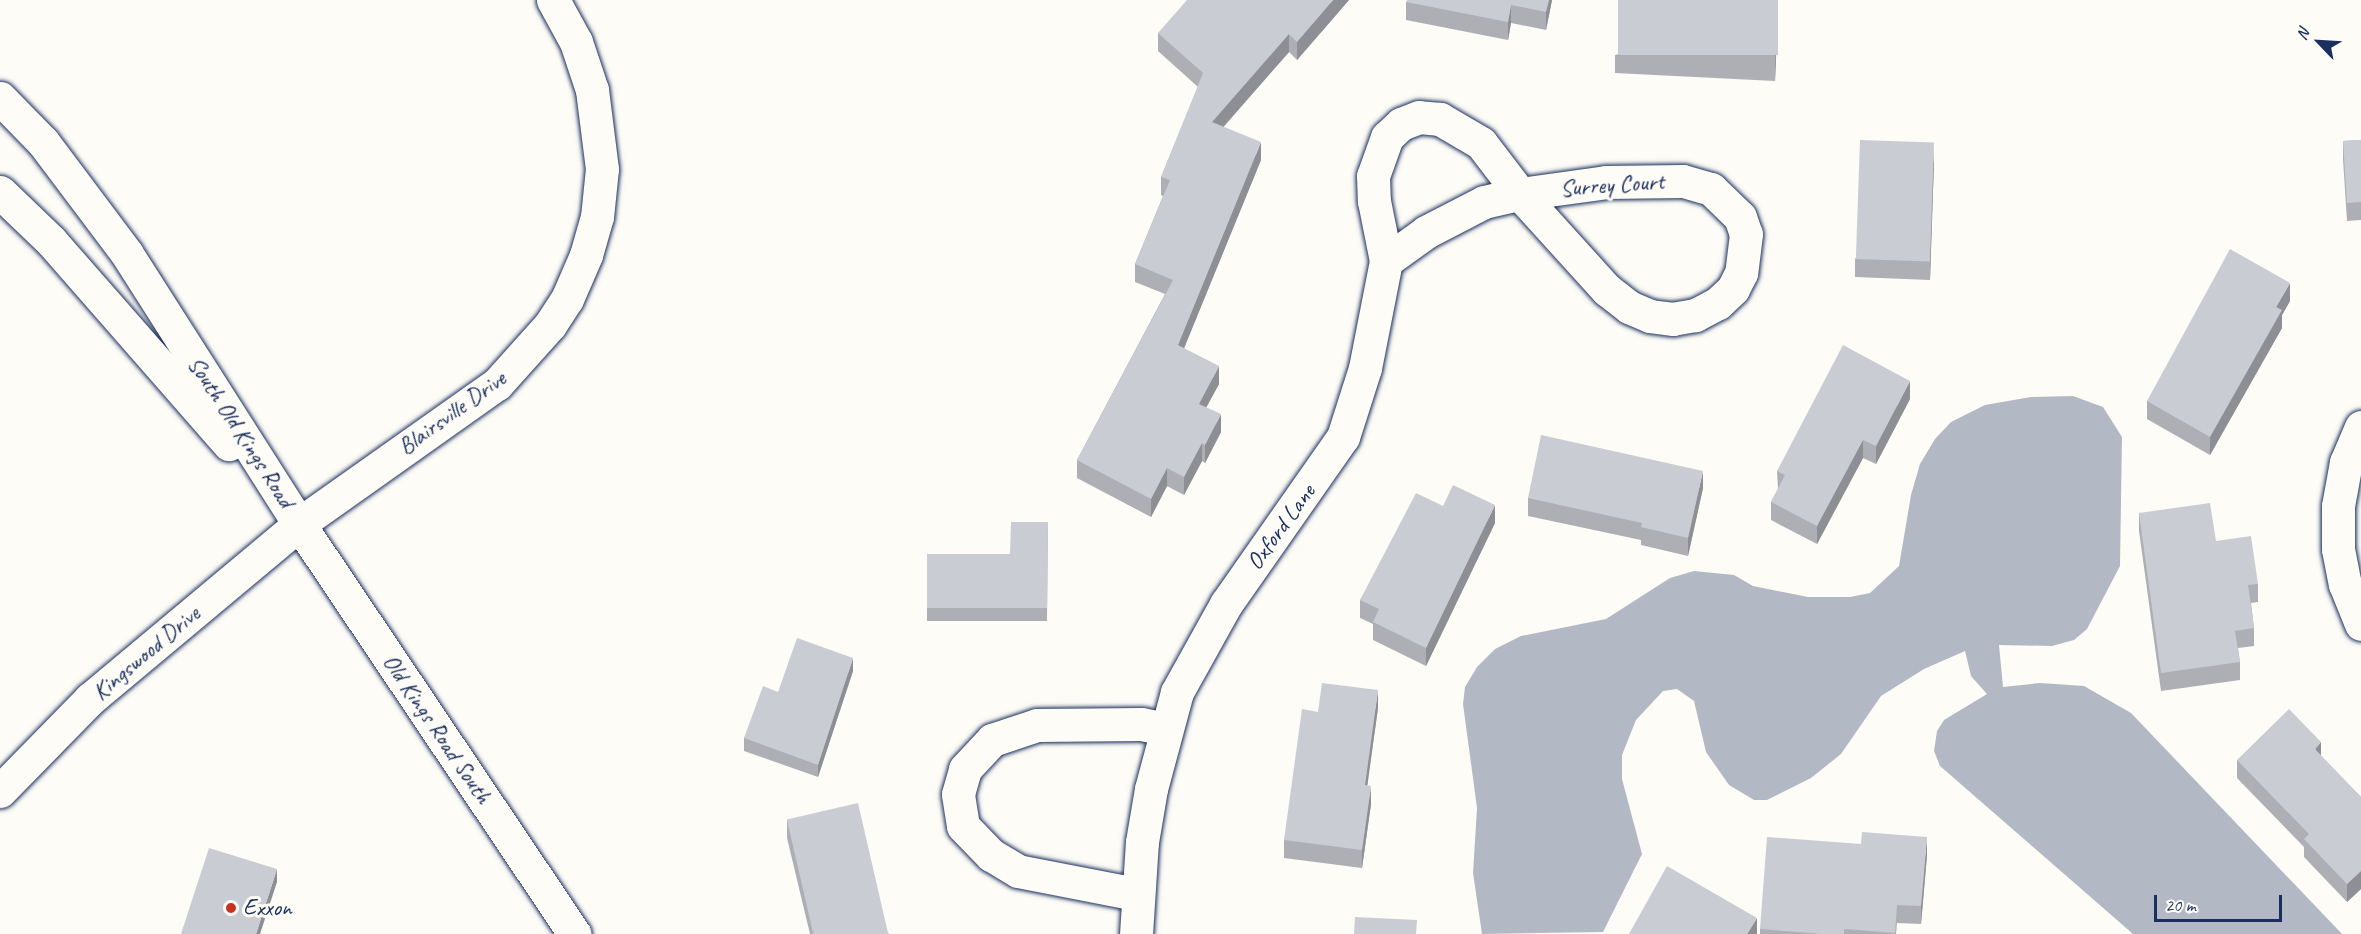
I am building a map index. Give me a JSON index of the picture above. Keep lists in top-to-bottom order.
{
  "streets": {
    "street": [
      "Surrey Court",
      "Blairsville Drive",
      "South Old Kings Road",
      "Oxford Lane",
      "Kingswood Drive",
      "Old Kings Road South"
    ]
  },
  "crossings": [
    ["Blairsville Drive", "South Old Kings Road"],
    ["Blairsville Drive", "Kingswood Drive"],
    ["Blairsville Drive", "Old Kings Road South"],
    ["South Old Kings Road", "Kingswood Drive"],
    ["South Old Kings Road", "Old Kings Road South"],
    ["Kingswood Drive", "Old Kings Road South"]
  ],
  "places": ["Exxon"],
  "scale_bar": "20 m",
  "north": "top left"
}
